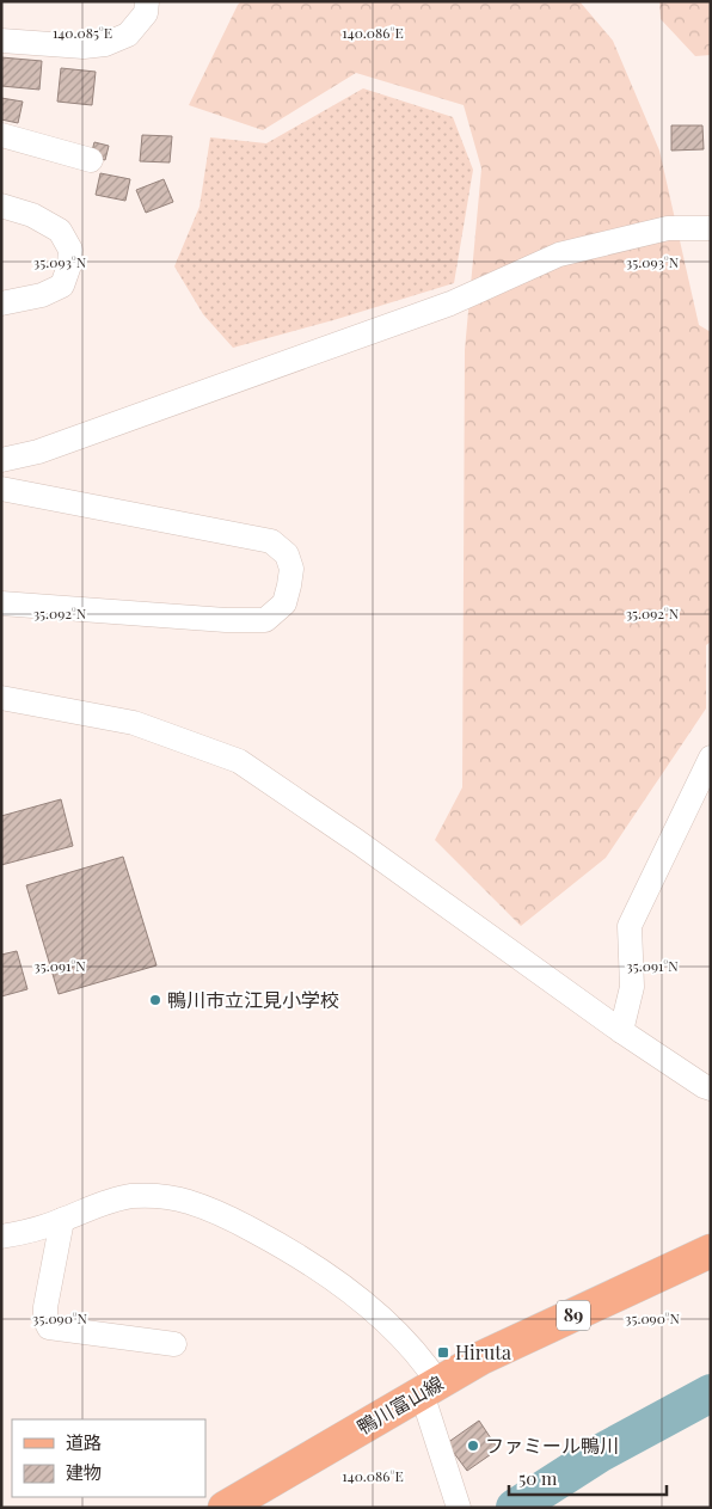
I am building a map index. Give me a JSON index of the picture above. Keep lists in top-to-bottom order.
{
  "streets": {
    "main road": ["89", "鴨川富山線"]
  },
  "places": {
    "other": ["鴨川市立江見小学校", "ファミール鴨川"],
    "transit": ["Hiruta"]
  },
  "legend": ["道路", "建物"],
  "scale_bar": "50 m",
  "coordinates": [
    "140.085°E",
    "140.086°E",
    "35.093°N",
    "35.092°N",
    "35.091°N",
    "35.090°N"
  ]
}
